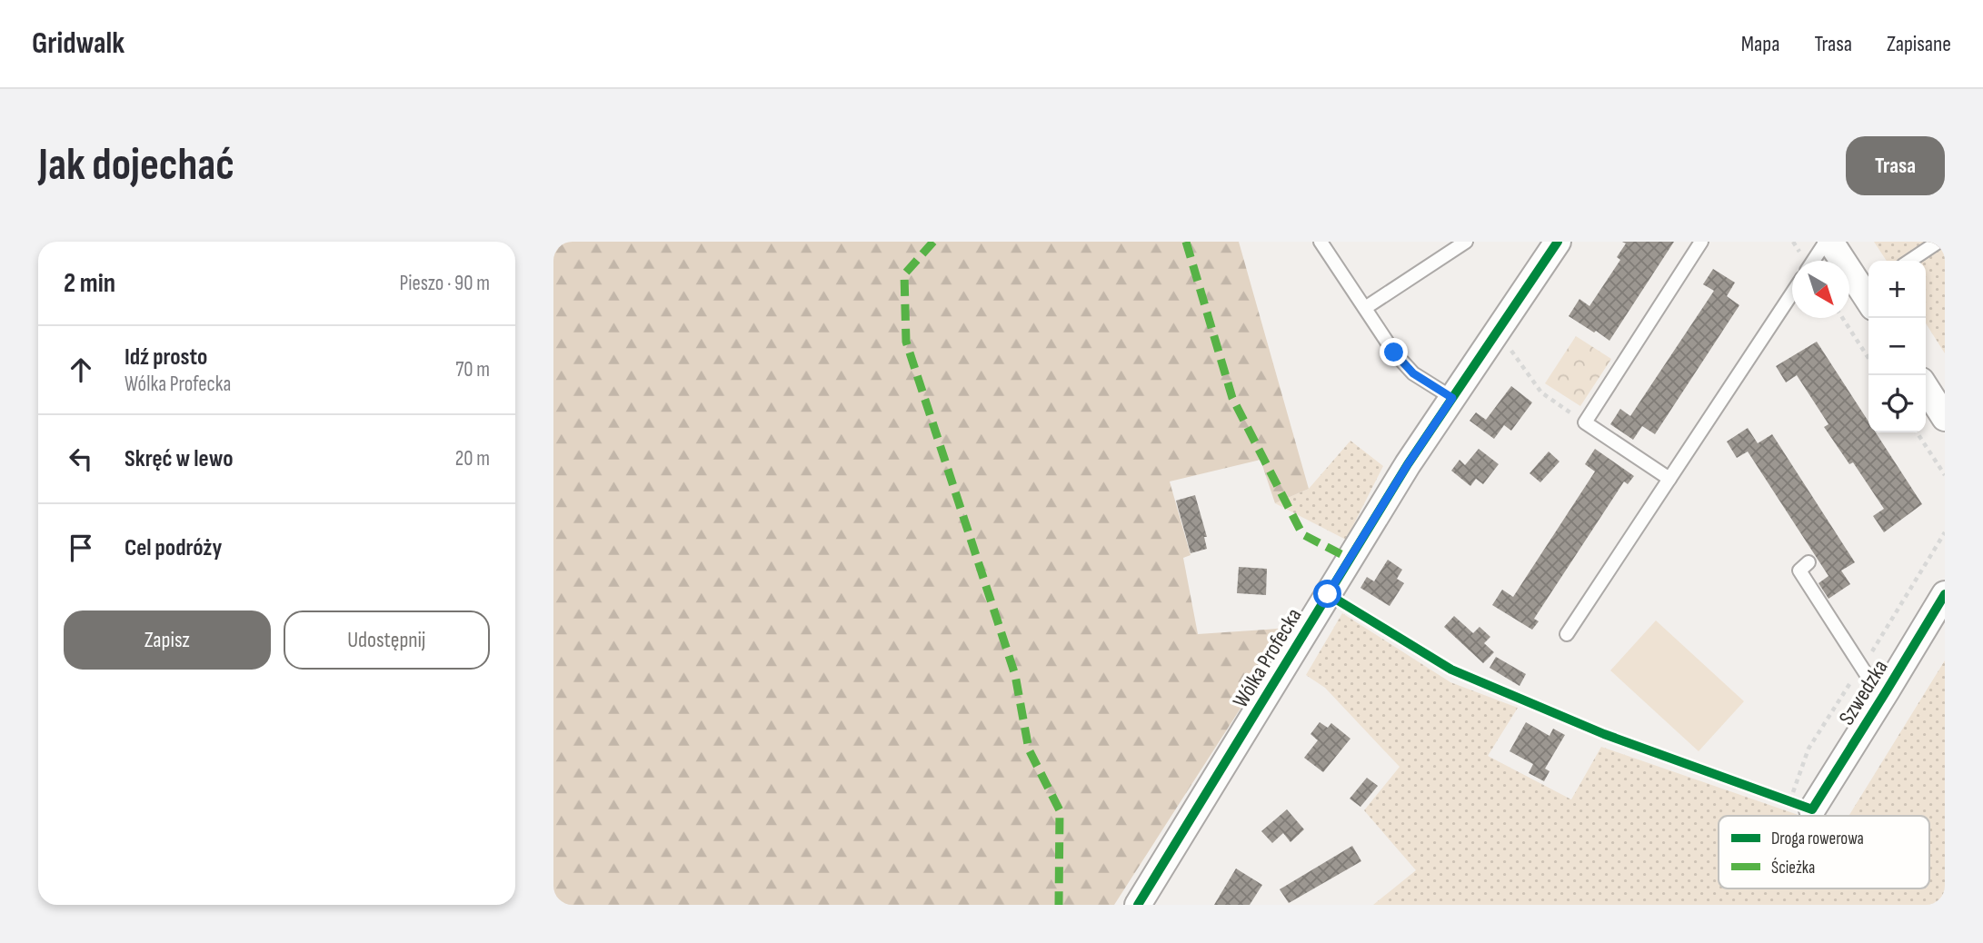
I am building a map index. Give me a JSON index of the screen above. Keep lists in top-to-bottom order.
{
  "streets": {
    "street": ["Wólka Profecka", "Szwedzka"]
  },
  "legend": ["Droga rowerowa", "Ścieżka"],
  "north": "bottom right",
  "page": {
    "header": "Gridwalk",
    "nav": ["Mapa", "Trasa", "Zapisane"],
    "buttons": [
      "Trasa",
      ["Zapisz", "Udostępnij"]
    ],
    "title": "Jak dojechać",
    "heading": ["2 min", "Pieszo · 90 m"],
    "map_buttons": ["+", "−"],
    "list": [
      ["Idź prosto", "Wólka Profecka", "70 m"],
      ["Skręć w lewo", "20 m"],
      "Cel podróży"
    ]
  }
}
